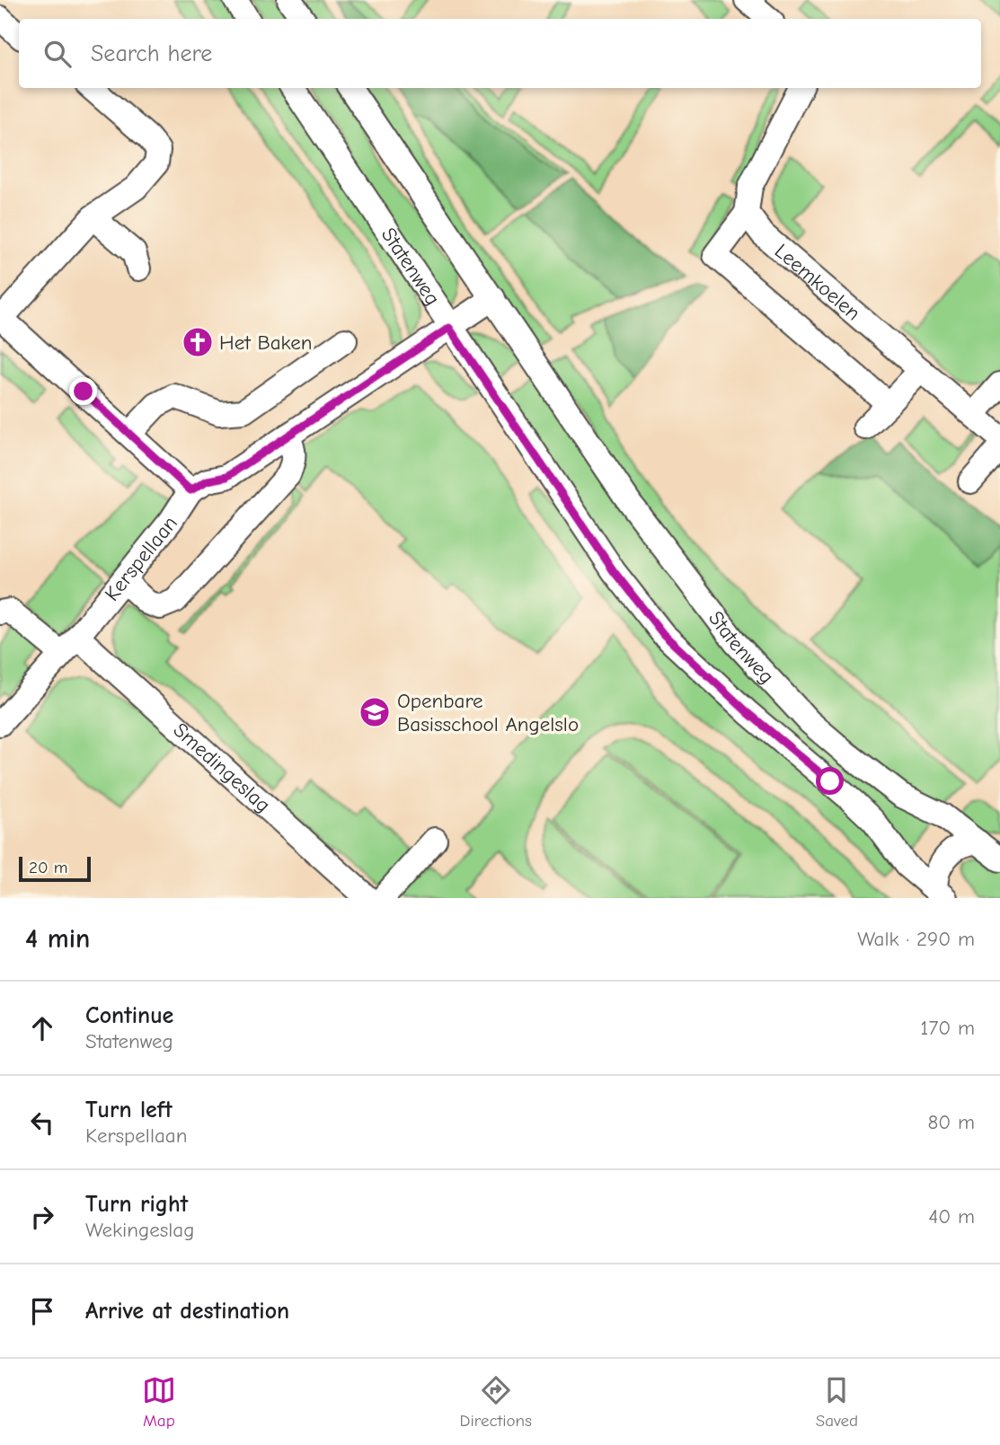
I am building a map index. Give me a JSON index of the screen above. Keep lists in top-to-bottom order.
{
  "streets": {
    "street": [
      "Statenweg",
      "Leemkoelen",
      "Kerspellaan",
      "Smedingeslag"
    ]
  },
  "crossings": [
    ["Kerspellaan", "Smedingeslag"]
  ],
  "places": {
    "church": ["Het Baken"],
    "school or university": ["Openbare Basisschool Angelslo"]
  },
  "scale_bar": "20 m",
  "page": {
    "search": "Search here",
    "scale": "20 m",
    "heading": ["4 min", "Walk · 290 m"],
    "list": [
      ["Continue", "Statenweg", "170 m"],
      ["Turn left", "Kerspellaan", "80 m"],
      ["Turn right", "Wekingeslag", "40 m"],
      "Arrive at destination"
    ],
    "nav": ["Map", "Directions", "Saved"]
  }
}
